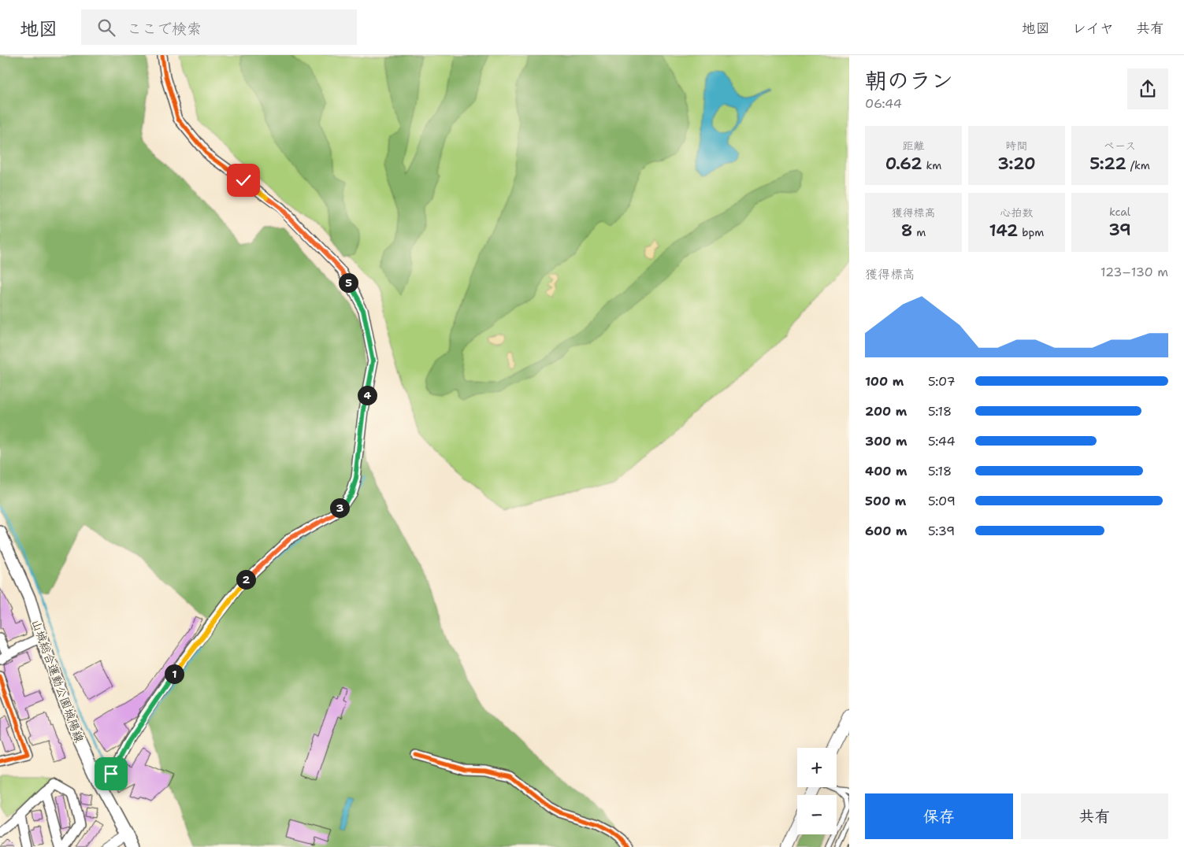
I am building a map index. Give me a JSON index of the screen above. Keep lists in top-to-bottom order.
{
  "streets": {
    "main road": ["山城総合運動公園城陽線"]
  },
  "page": {
    "header": "地図",
    "search": "ここで検索",
    "nav": ["地図", "レイヤ", "共有"],
    "heading": ["朝のラン", "06:44"],
    "stats": [
      ["距離", "0.62 km"],
      ["時間", "3:20"],
      ["ペース", "5:22 /km"],
      ["獲得標高", "8 m"],
      ["心拍数", "142 bpm"],
      ["kcal", "39"]
    ],
    "chart": ["獲得標高", "123–130 m"],
    "pins": [
      "5",
      "4",
      "3",
      "2",
      "1"
    ],
    "list": [
      {
        "name": "100 m",
        "note": "5:07"
      },
      {
        "name": "200 m",
        "note": "5:18"
      },
      {
        "name": "300 m",
        "note": "5:44"
      },
      {
        "name": "400 m",
        "note": "5:18"
      },
      {
        "name": "500 m",
        "note": "5:09"
      },
      {
        "name": "600 m",
        "note": "5:39"
      }
    ],
    "map_buttons": ["+", "−"],
    "buttons": ["保存", "共有"]
  }
}
